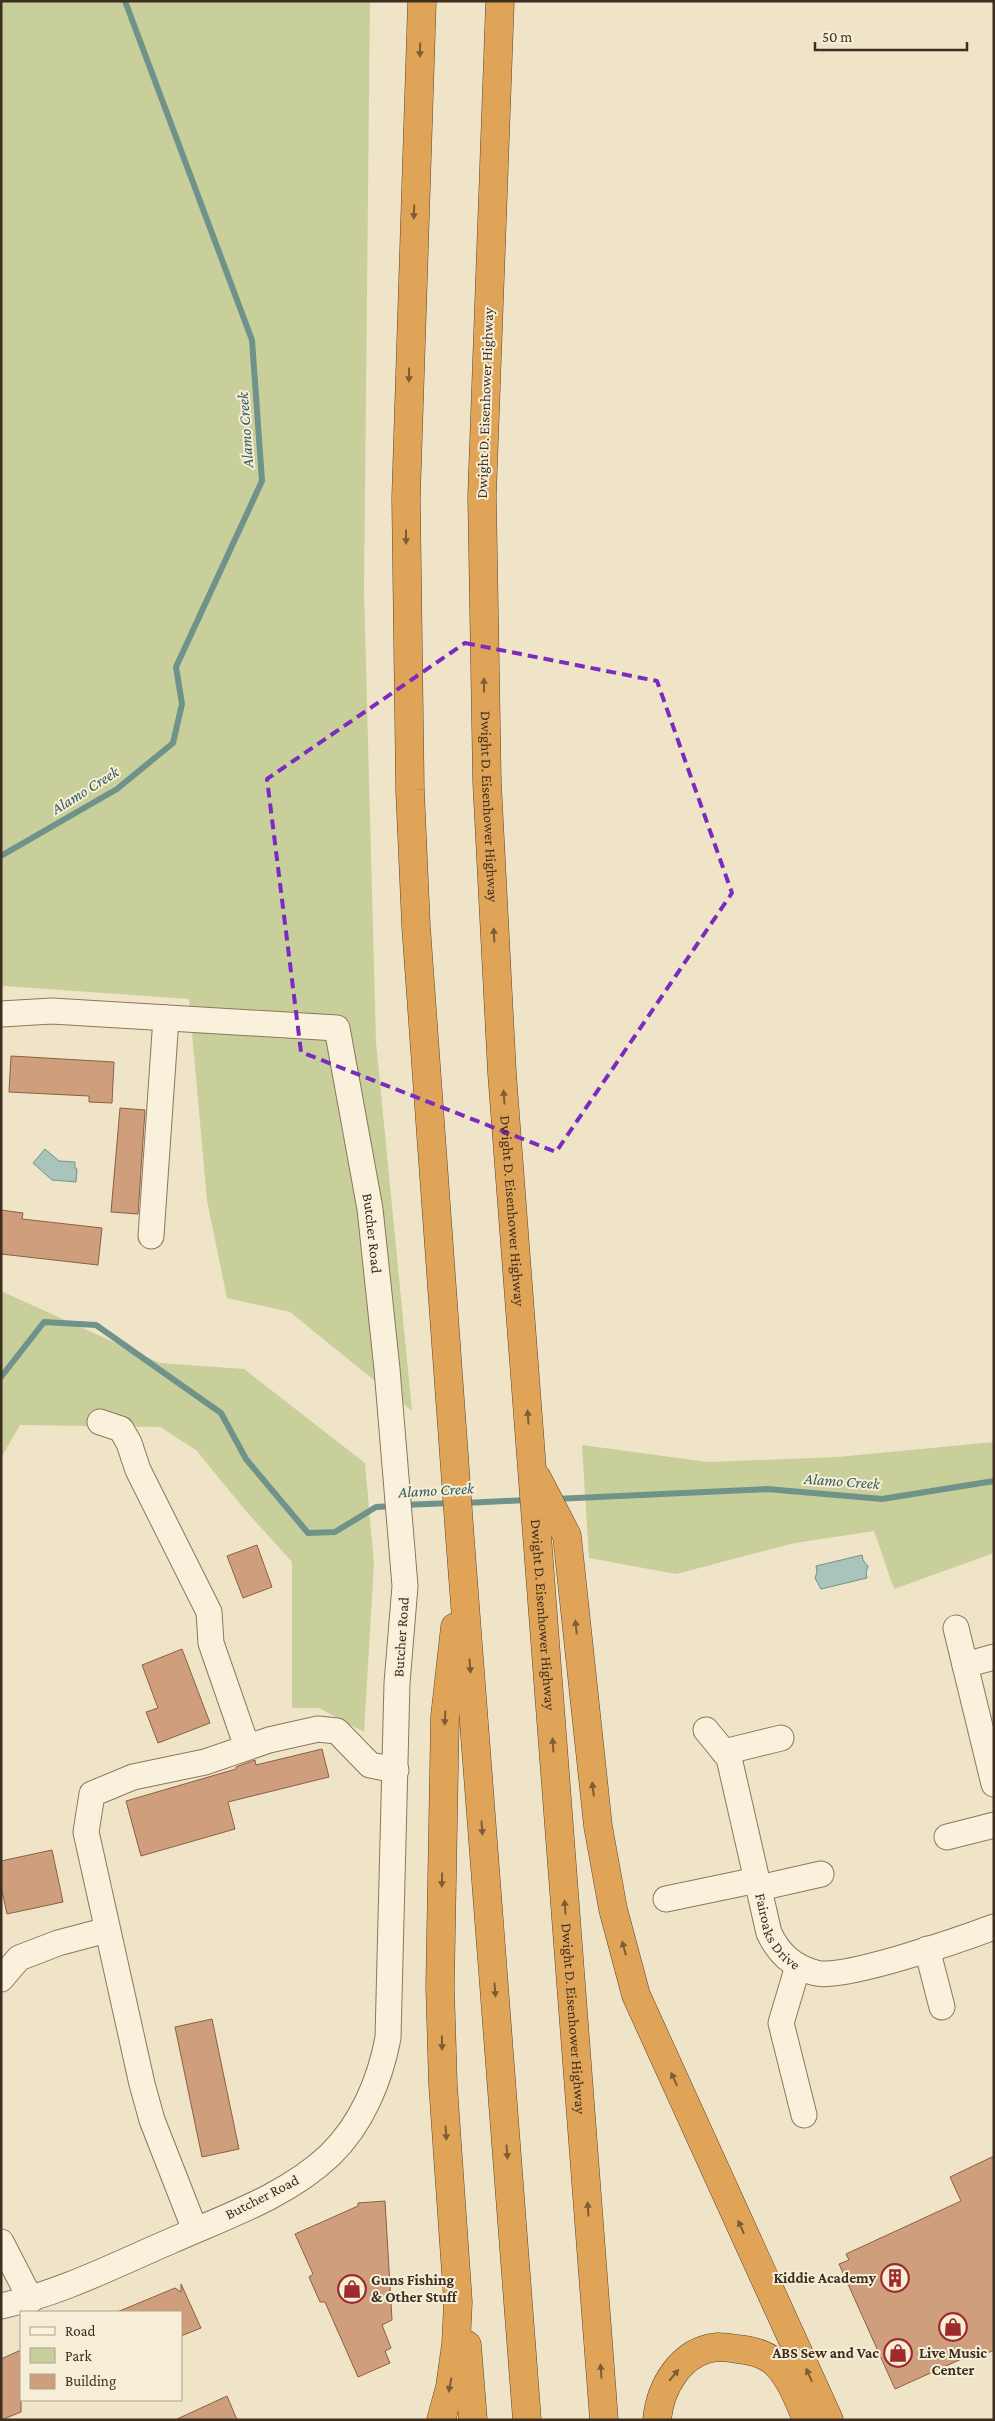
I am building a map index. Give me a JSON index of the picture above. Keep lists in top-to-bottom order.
{
  "streets": {
    "highway": ["Dwight D. Eisenhower Highway"],
    "street": ["Butcher Road", "Fairoaks Drive"]
  },
  "water": ["Alamo Creek"],
  "places": {
    "building": ["Kiddie Academy"],
    "shop": ["Guns Fishing & Other Stuff", "Live Music Center", "ABS Sew and Vac"]
  },
  "legend": ["Road", "Park", "Building"],
  "scale_bar": "50 m"
}
